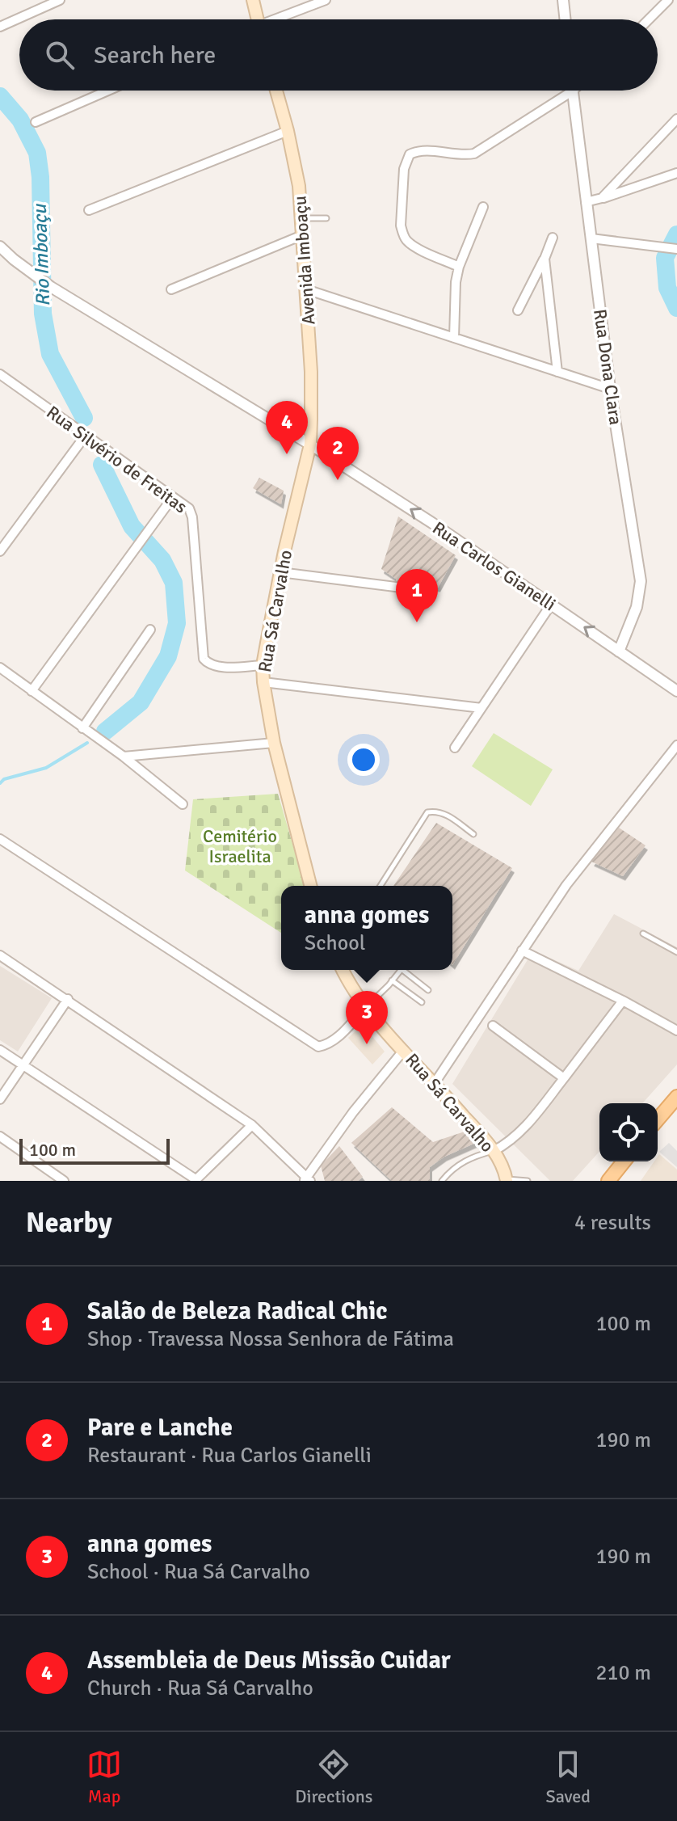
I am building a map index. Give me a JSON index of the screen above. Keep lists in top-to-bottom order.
{
  "streets": {
    "main road": ["Avenida Imboaçu", "Rua Sá Carvalho"],
    "street": ["Rua Dona Clara", "Rua Silvério de Freitas", "Rua Carlos Gianelli"]
  },
  "crossings": [
    ["Avenida Imboaçu", "Rua Carlos Gianelli"],
    ["Avenida Imboaçu", "Rua Sá Carvalho"],
    ["Rua Dona Clara", "Rua Carlos Gianelli"],
    ["Rua Silvério de Freitas", "Rua Sá Carvalho"],
    ["Rua Carlos Gianelli", "Rua Sá Carvalho"]
  ],
  "one_way": ["Rua Carlos Gianelli"],
  "water": ["Rio Imboaçu"],
  "parks": ["Cemitério Israelita"],
  "scale_bar": "100 m",
  "page": {
    "search": "Search here",
    "pins": [
      "4",
      "2",
      "1",
      "3"
    ],
    "popup": ["anna gomes", "School"],
    "scale": "100 m",
    "heading": ["Nearby", "4 results"],
    "list": [
      {
        "mark": "1",
        "name": "Salão de Beleza Radical Chic",
        "note": "Shop · Travessa Nossa Senhora de Fátima",
        "value": "100 m"
      },
      {
        "mark": "2",
        "name": "Pare e Lanche",
        "note": "Restaurant · Rua Carlos Gianelli",
        "value": "190 m"
      },
      {
        "mark": "3",
        "name": "anna gomes",
        "note": "School · Rua Sá Carvalho",
        "value": "190 m"
      },
      {
        "mark": "4",
        "name": "Assembleia de Deus Missão Cuidar",
        "note": "Church · Rua Sá Carvalho",
        "value": "210 m"
      }
    ],
    "nav": ["Map", "Directions", "Saved"]
  }
}
